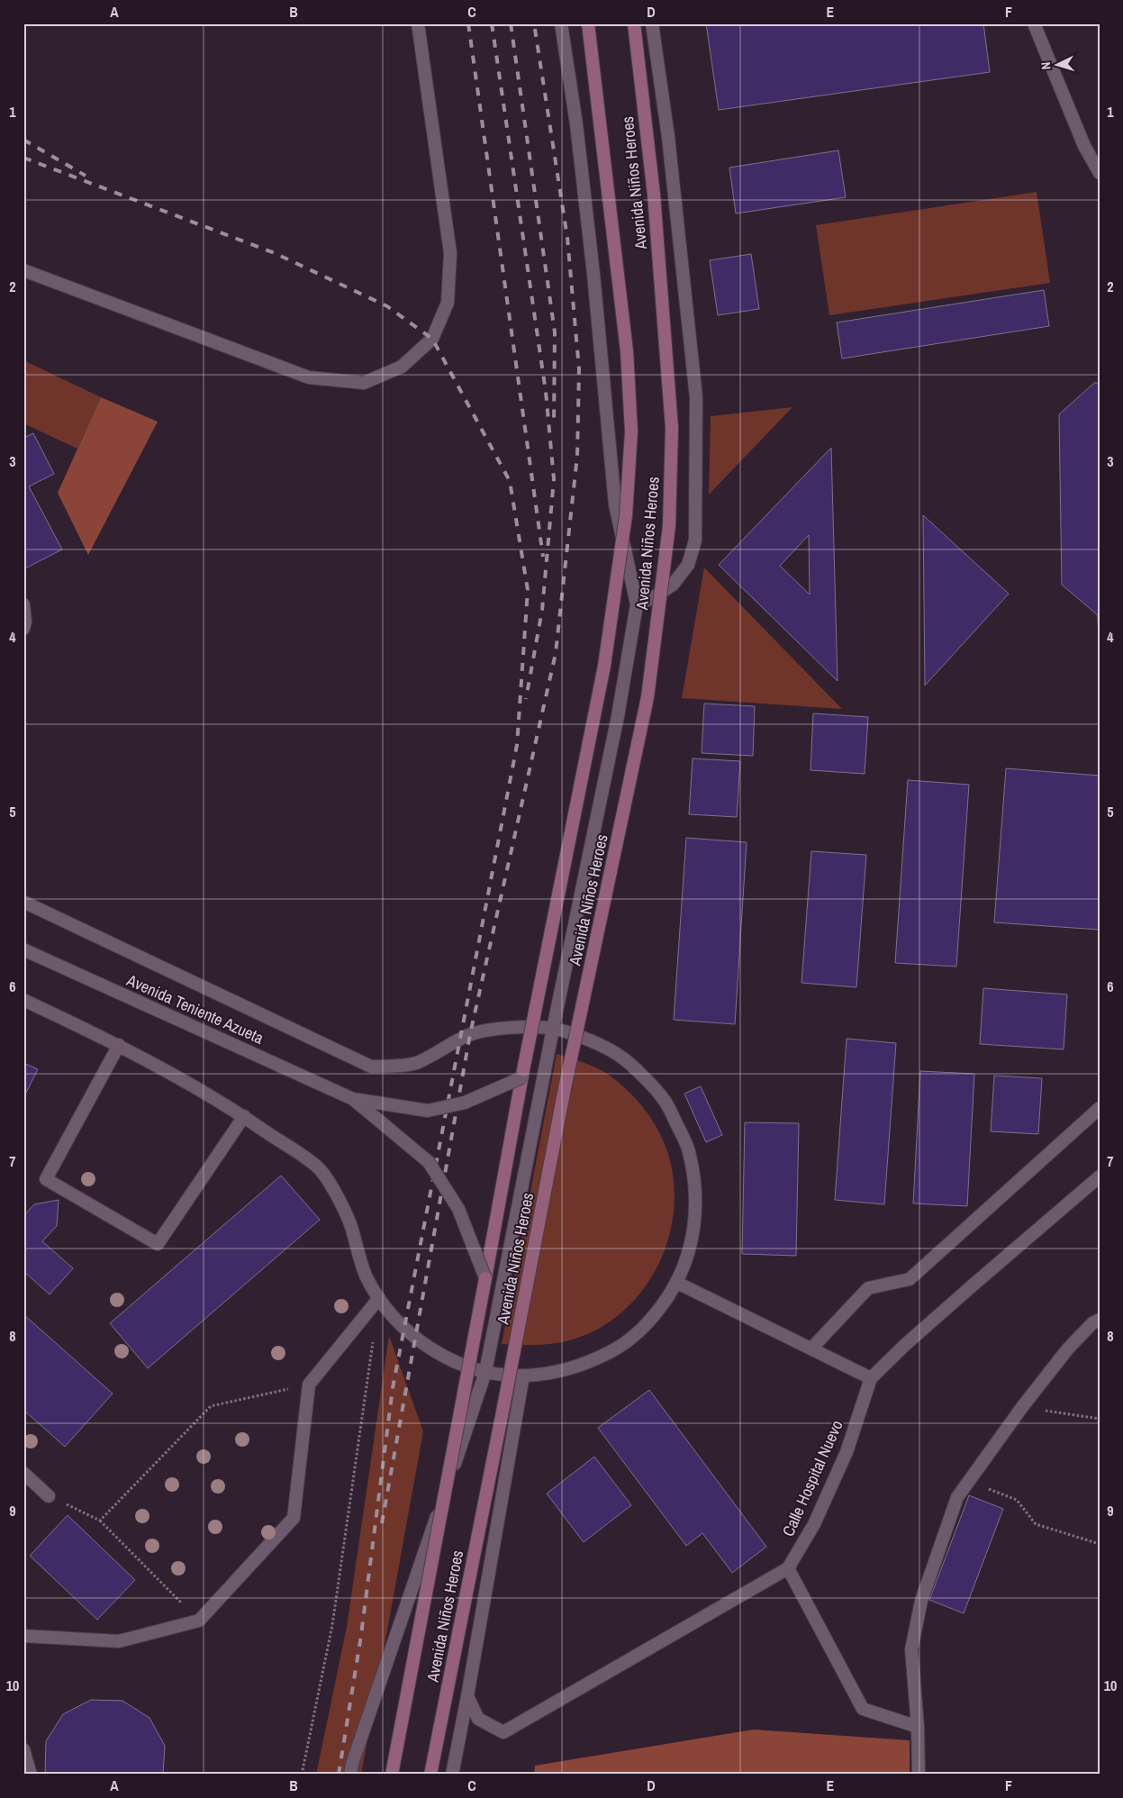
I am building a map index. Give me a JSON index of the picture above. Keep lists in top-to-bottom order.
{
  "streets": {
    "main road": ["Avenida Niños Heroes"],
    "street": ["Avenida Teniente Azueta", "Calle Hospital Nuevo"]
  },
  "crossings": [
    ["Avenida Niños Heroes", "Avenida Teniente Azueta"]
  ],
  "north": "left",
  "grid": {
    "columns": [
      "A",
      "B",
      "C",
      "D",
      "E",
      "F"
    ],
    "rows": [
      "1",
      "2",
      "3",
      "4",
      "5",
      "6",
      "7",
      "8",
      "9",
      "10"
    ]
  }
}
